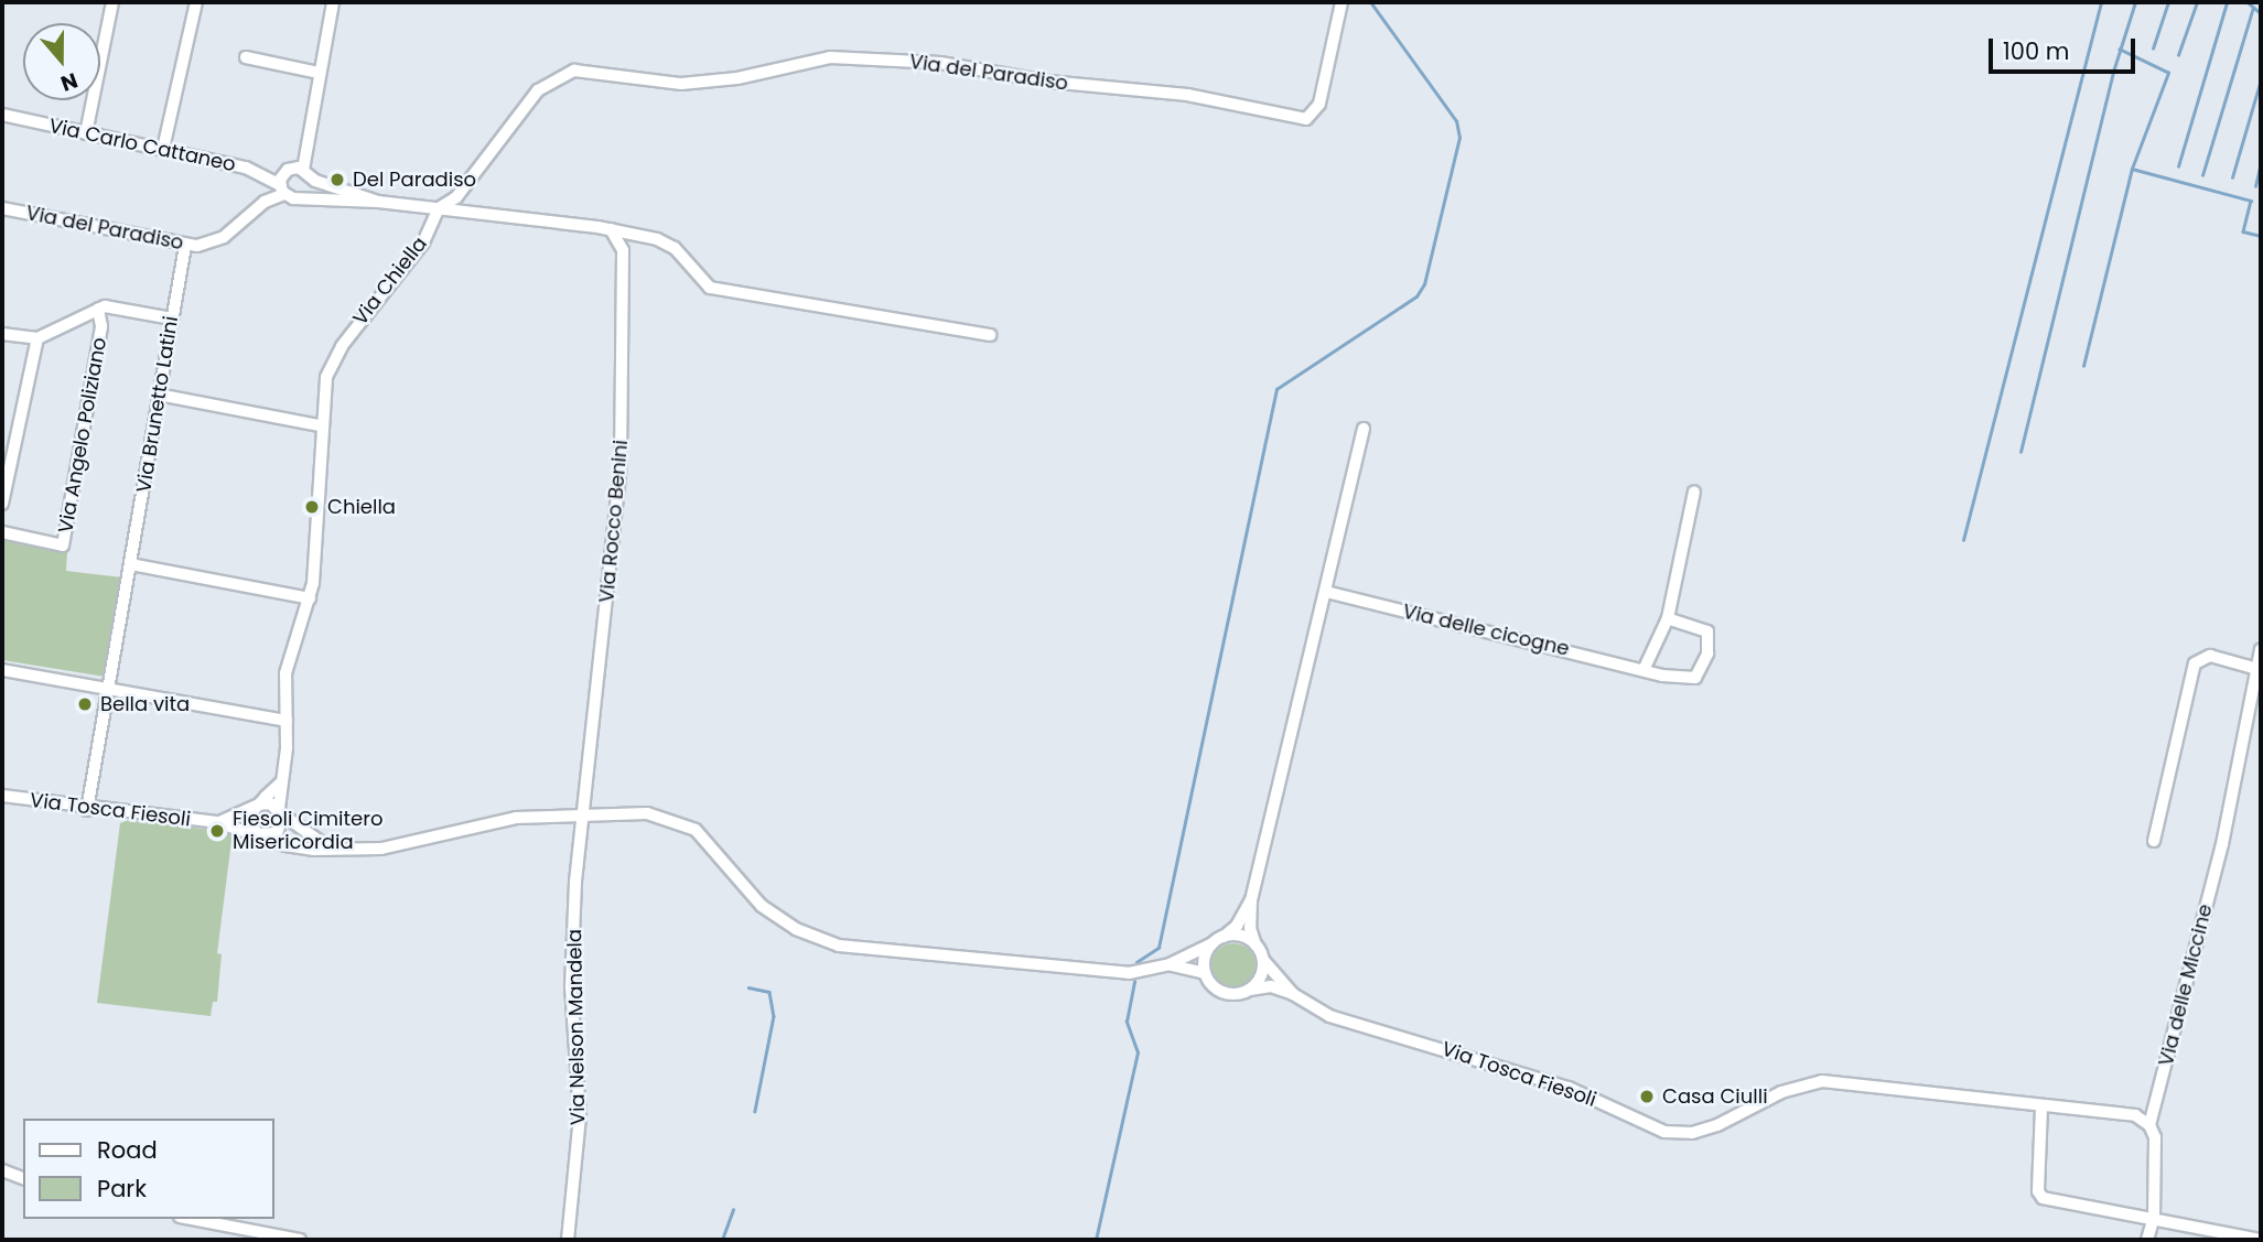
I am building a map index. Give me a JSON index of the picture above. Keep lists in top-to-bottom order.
{
  "streets": {
    "street": [
      "Via del Paradiso",
      "Via Carlo Cattaneo",
      "Via Chiella",
      "Via Brunetto Latini",
      "Via Angelo Poliziano",
      "Via Rocco Benini",
      "Via delle cicogne",
      "Via Tosca Fiesoli",
      "Via delle Miccine",
      "Via Nelson Mandela"
    ]
  },
  "crossings": [
    ["Via del Paradiso", "Via Carlo Cattaneo"],
    ["Via del Paradiso", "Via Chiella"],
    ["Via del Paradiso", "Via Brunetto Latini"],
    ["Via Chiella", "Via Tosca Fiesoli"],
    ["Via Brunetto Latini", "Via Tosca Fiesoli"],
    ["Via Rocco Benini", "Via Tosca Fiesoli"],
    ["Via Rocco Benini", "Via Nelson Mandela"],
    ["Via Tosca Fiesoli", "Via delle Miccine"],
    ["Via Tosca Fiesoli", "Via Nelson Mandela"]
  ],
  "places": [
    "Del Paradiso",
    "Chiella",
    "Bella vita",
    "Fiesoli Cimitero Misericordia",
    "Casa Ciulli"
  ],
  "legend": ["Road", "Park"],
  "scale_bar": "100 m",
  "north": "bottom"
}
